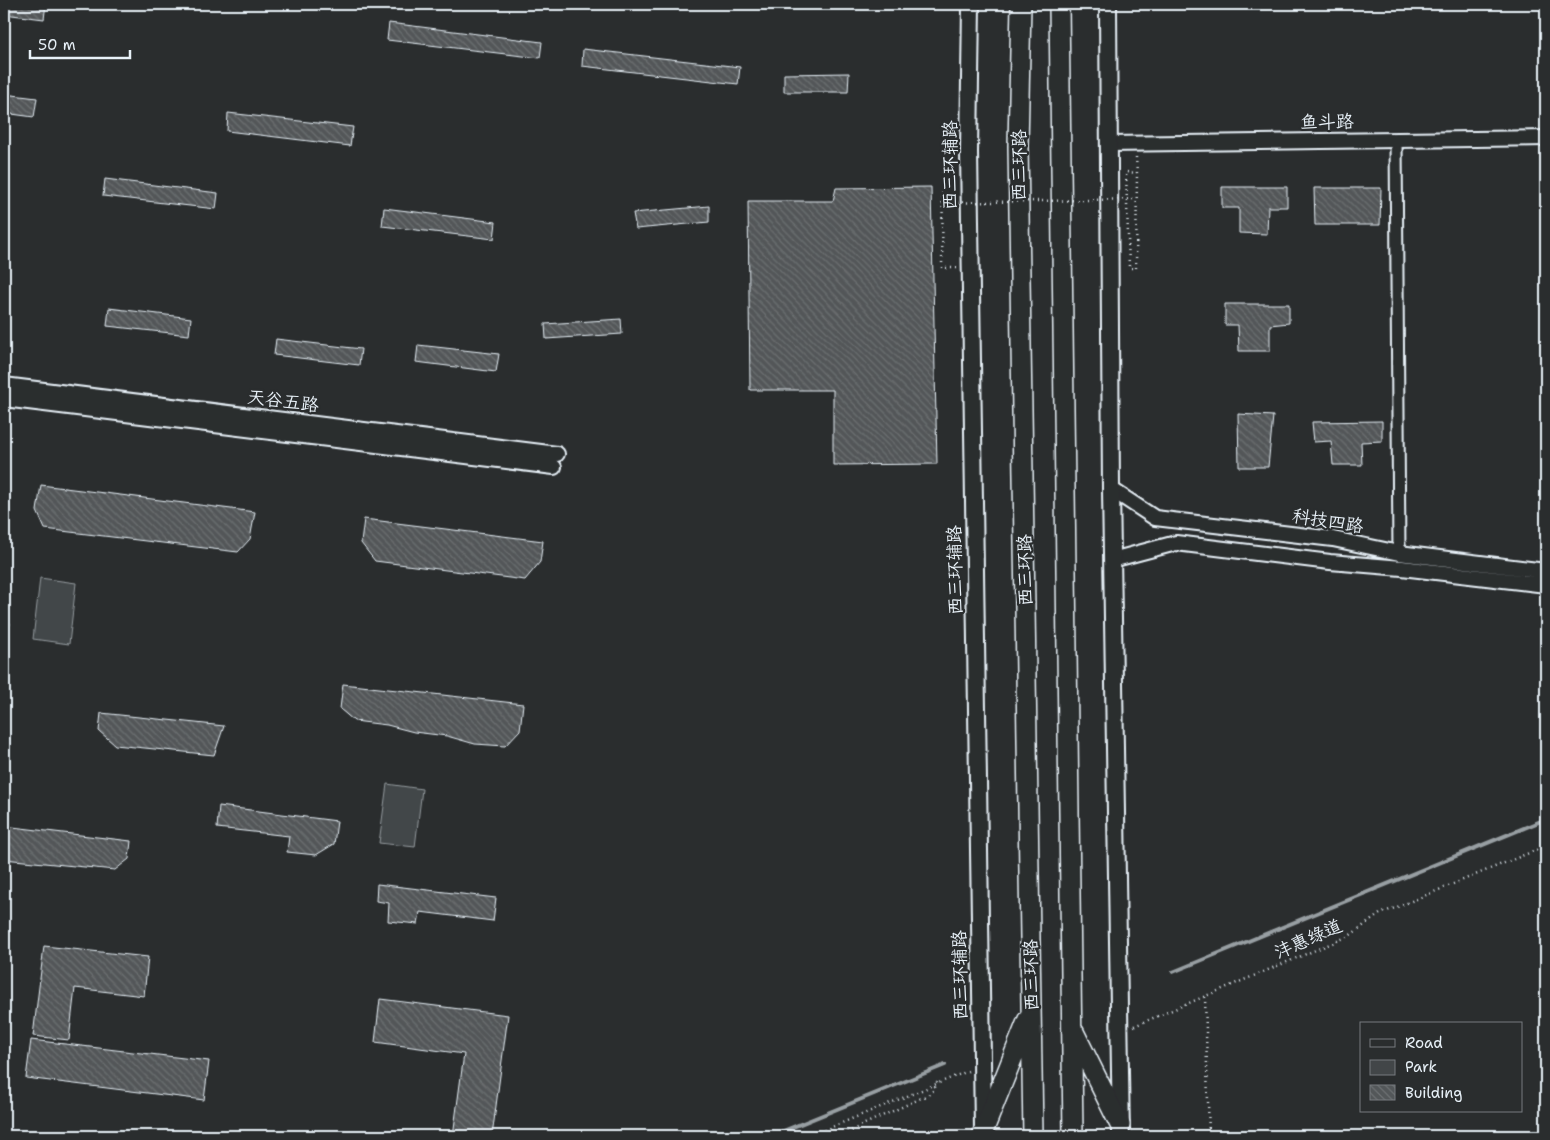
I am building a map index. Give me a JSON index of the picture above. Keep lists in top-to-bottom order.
{
  "streets": {
    "highway": ["西三环路"],
    "main road": ["西三环辅路"],
    "street": ["鱼斗路", "天谷五路", "科技四路"],
    "path": ["沣惠绿道"]
  },
  "legend": ["Road", "Park", "Building"],
  "scale_bar": "50 m"
}
